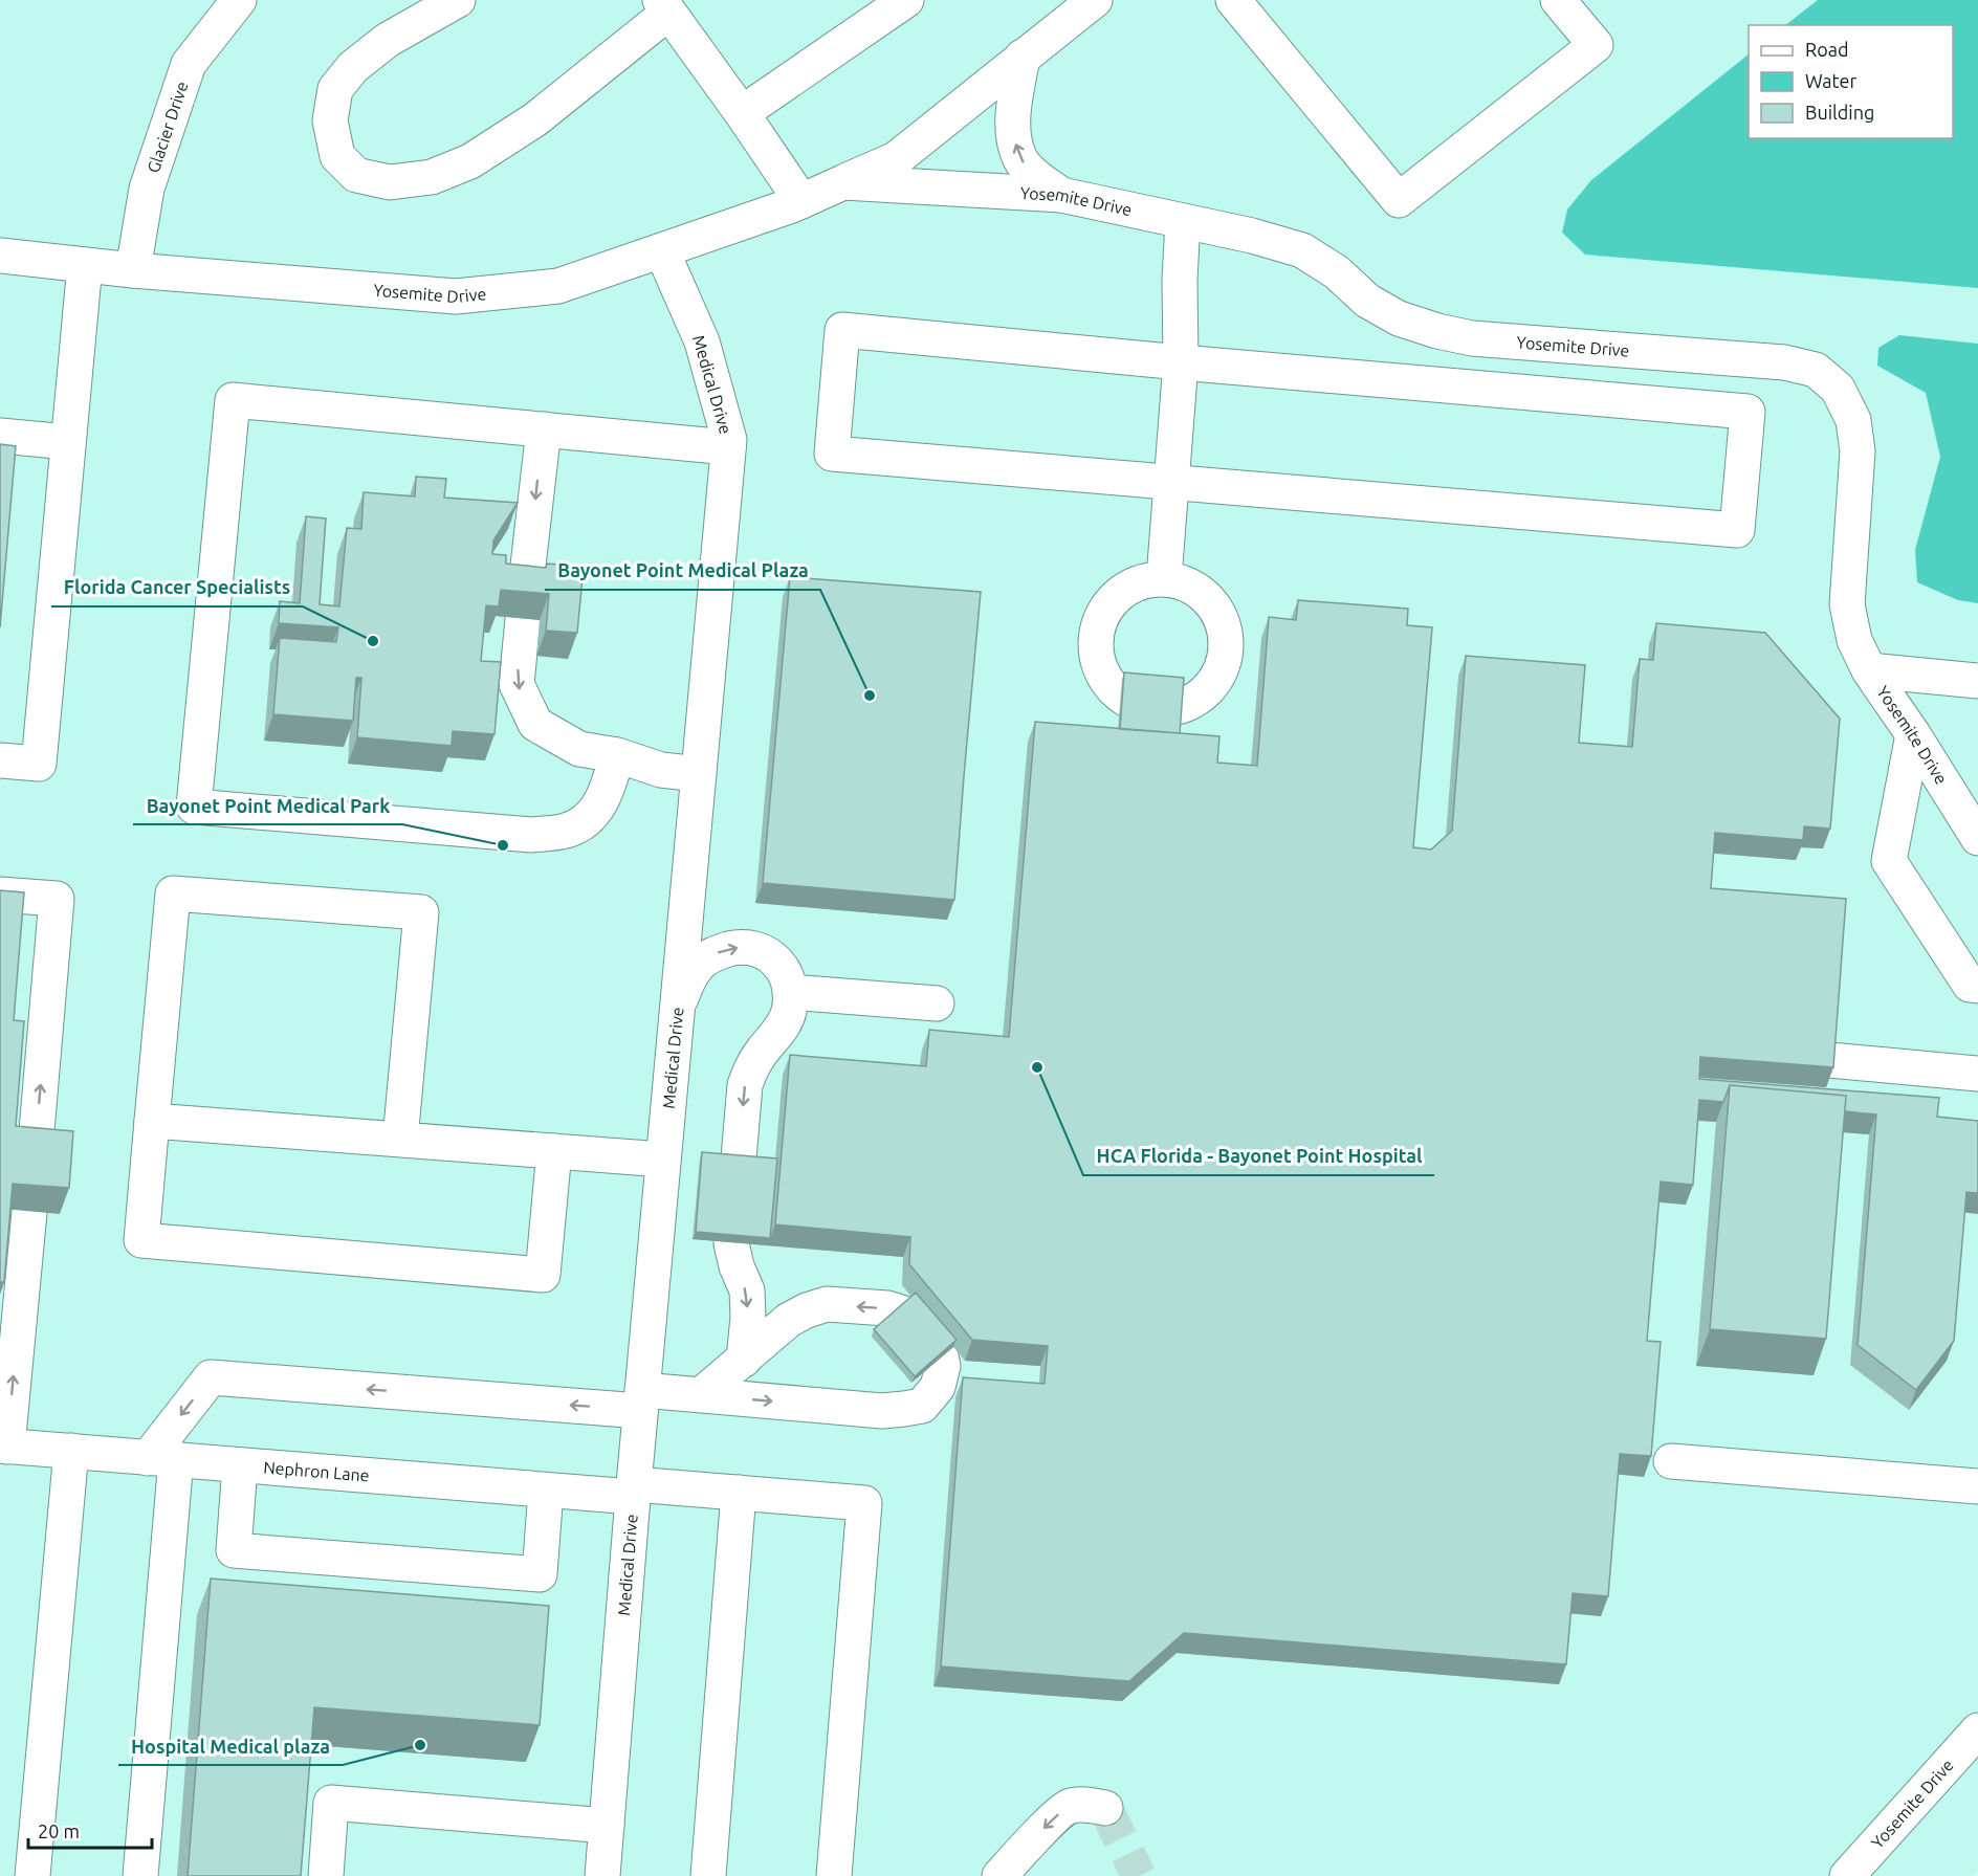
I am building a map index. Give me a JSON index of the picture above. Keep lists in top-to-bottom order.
{
  "streets": {
    "street": [
      "Glacier Drive",
      "Yosemite Drive",
      "Medical Drive",
      "Nephron Lane"
    ]
  },
  "crossings": [
    ["Glacier Drive", "Yosemite Drive"],
    ["Yosemite Drive", "Medical Drive"],
    ["Medical Drive", "Nephron Lane"]
  ],
  "places": [
    "Florida Cancer Specialists",
    "Bayonet Point Medical Plaza",
    "Bayonet Point Medical Park",
    "HCA Florida - Bayonet Point Hospital",
    "Hospital Medical plaza"
  ],
  "legend": ["Road", "Water", "Building"],
  "scale_bar": "20 m"
}
